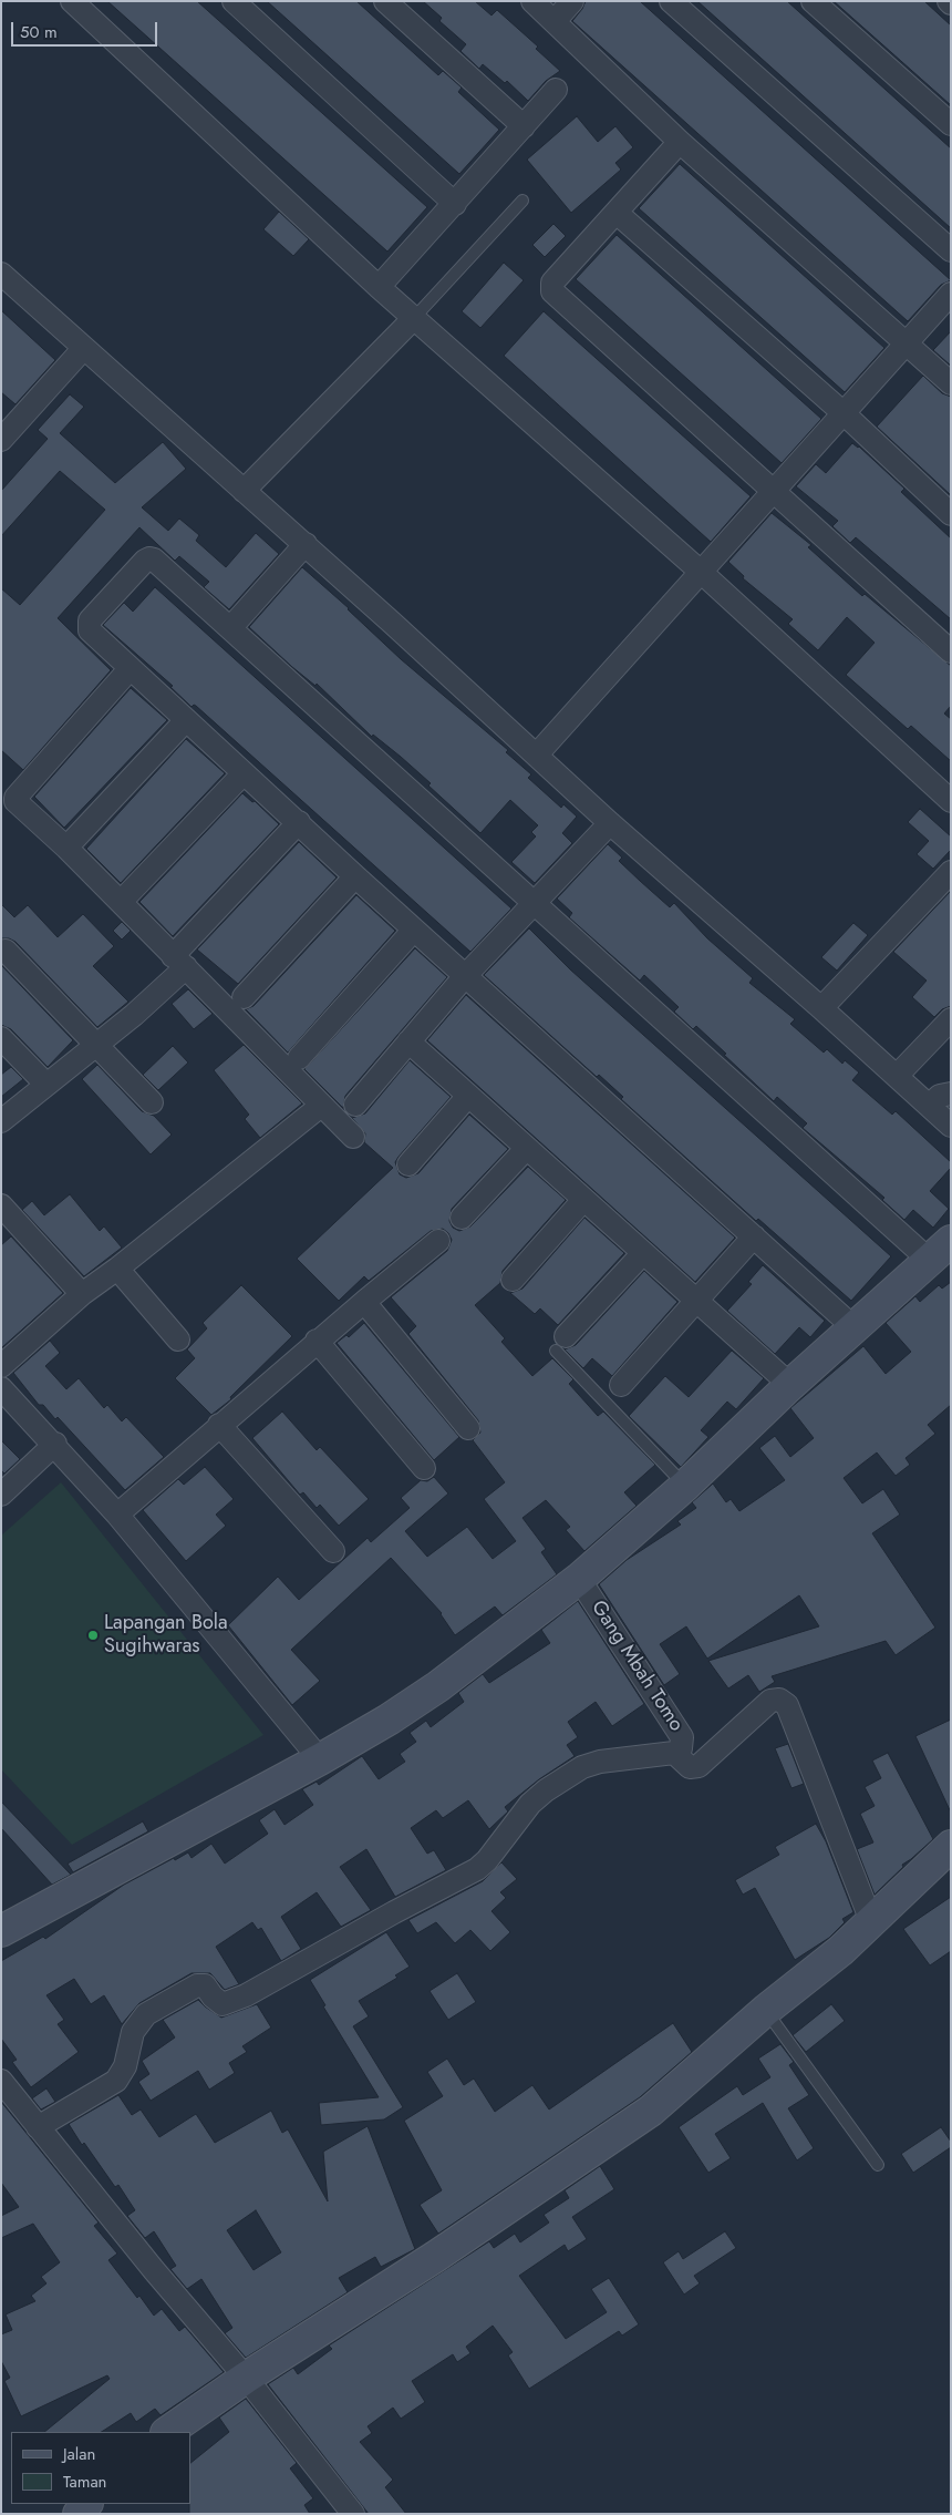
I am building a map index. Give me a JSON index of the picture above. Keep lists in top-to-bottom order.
{
  "streets": {
    "street": ["Gang Mbah Tomo"]
  },
  "places": ["Lapangan Bola Sugihwaras"],
  "legend": ["Jalan", "Taman"],
  "scale_bar": "50 m"
}
